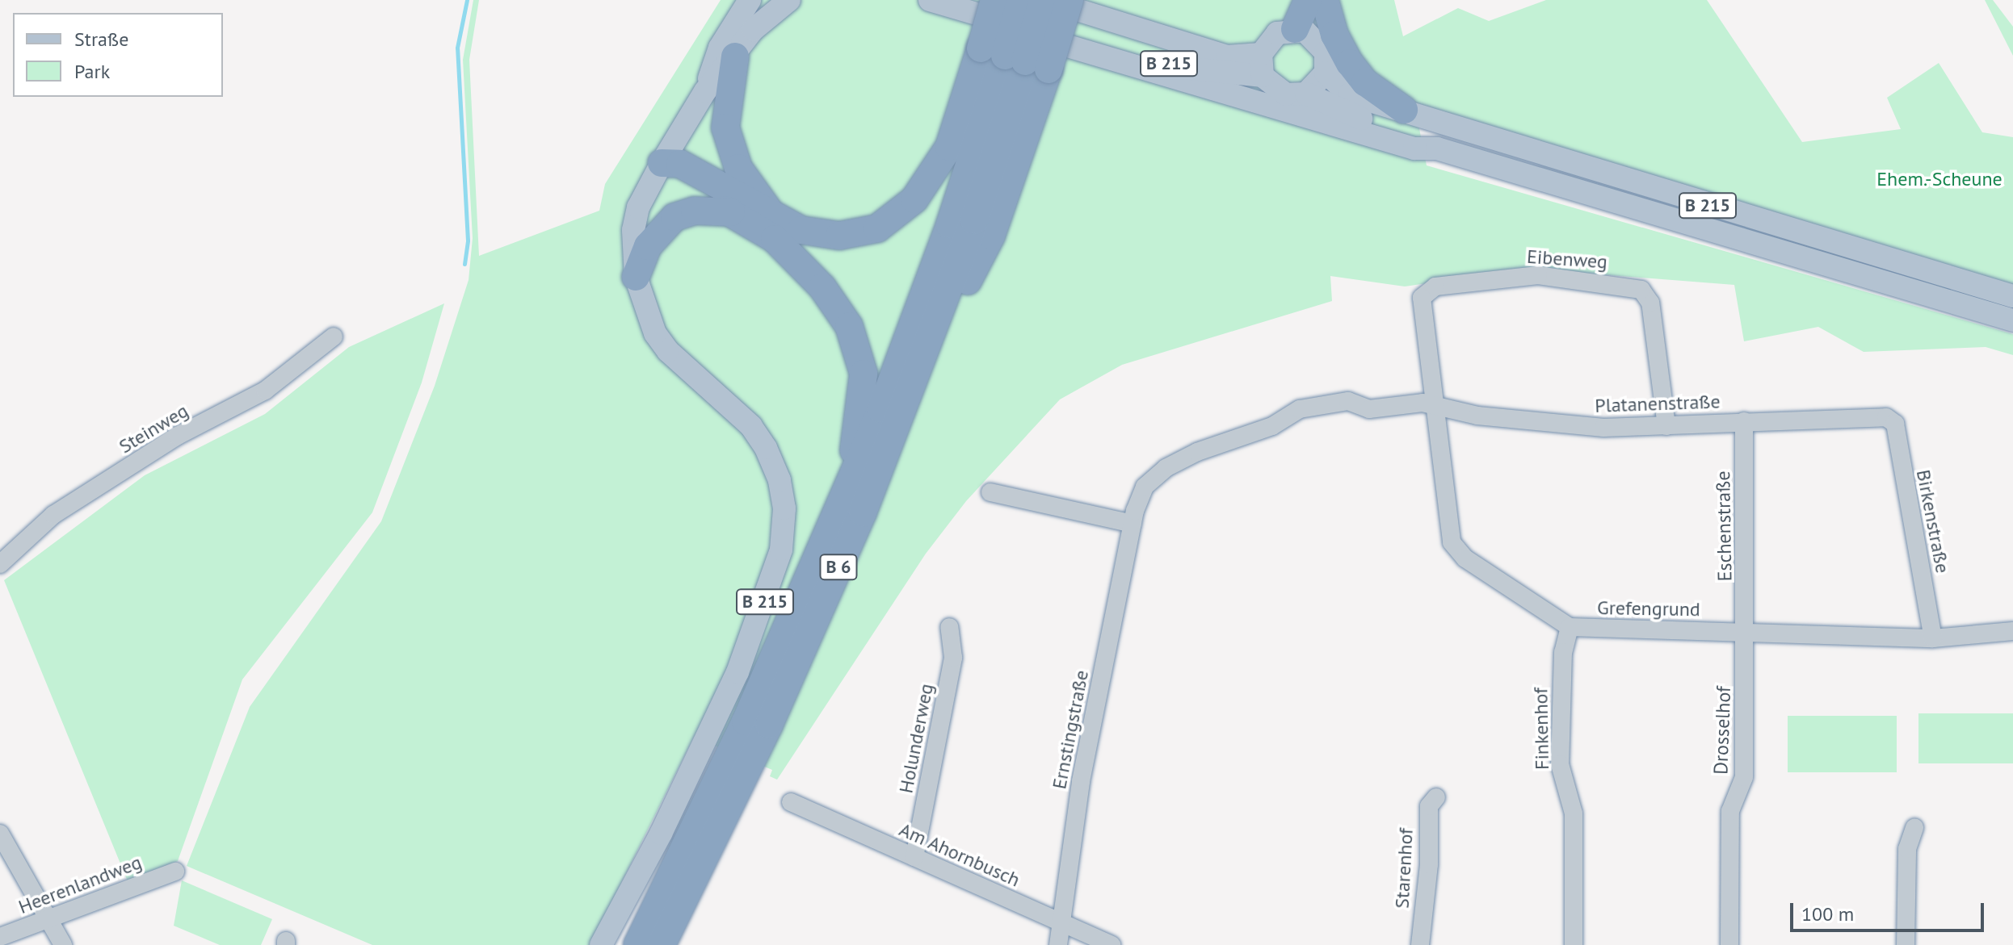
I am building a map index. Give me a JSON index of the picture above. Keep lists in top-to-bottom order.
{
  "streets": {
    "highway": ["B 6"],
    "main road": ["B 215"],
    "street": [
      "Eibenweg",
      "Platanenstraße",
      "Steinweg",
      "Birkenstraße",
      "Eschenstraße",
      "Grefengrund",
      "Finkenhof",
      "Ernstingstraße",
      "Drosselhof",
      "Holunderweg",
      "Am Ahornbusch",
      "Starenhof",
      "Heerenlandweg"
    ]
  },
  "crossings": [
    ["B 215", "B 6"],
    ["Eibenweg", "Platanenstraße"],
    ["Eibenweg", "Grefengrund"],
    ["Eibenweg", "Ernstingstraße"],
    ["Platanenstraße", "Birkenstraße"],
    ["Platanenstraße", "Eschenstraße"],
    ["Platanenstraße", "Grefengrund"],
    ["Platanenstraße", "Ernstingstraße"],
    ["Birkenstraße", "Grefengrund"],
    ["Eschenstraße", "Grefengrund"],
    ["Eschenstraße", "Drosselhof"],
    ["Grefengrund", "Finkenhof"],
    ["Grefengrund", "Ernstingstraße"],
    ["Grefengrund", "Drosselhof"],
    ["Ernstingstraße", "Am Ahornbusch"],
    ["Holunderweg", "Am Ahornbusch"]
  ],
  "parks": ["Ehem.-Scheune"],
  "legend": ["Straße", "Park"],
  "scale_bar": "100 m"
}
